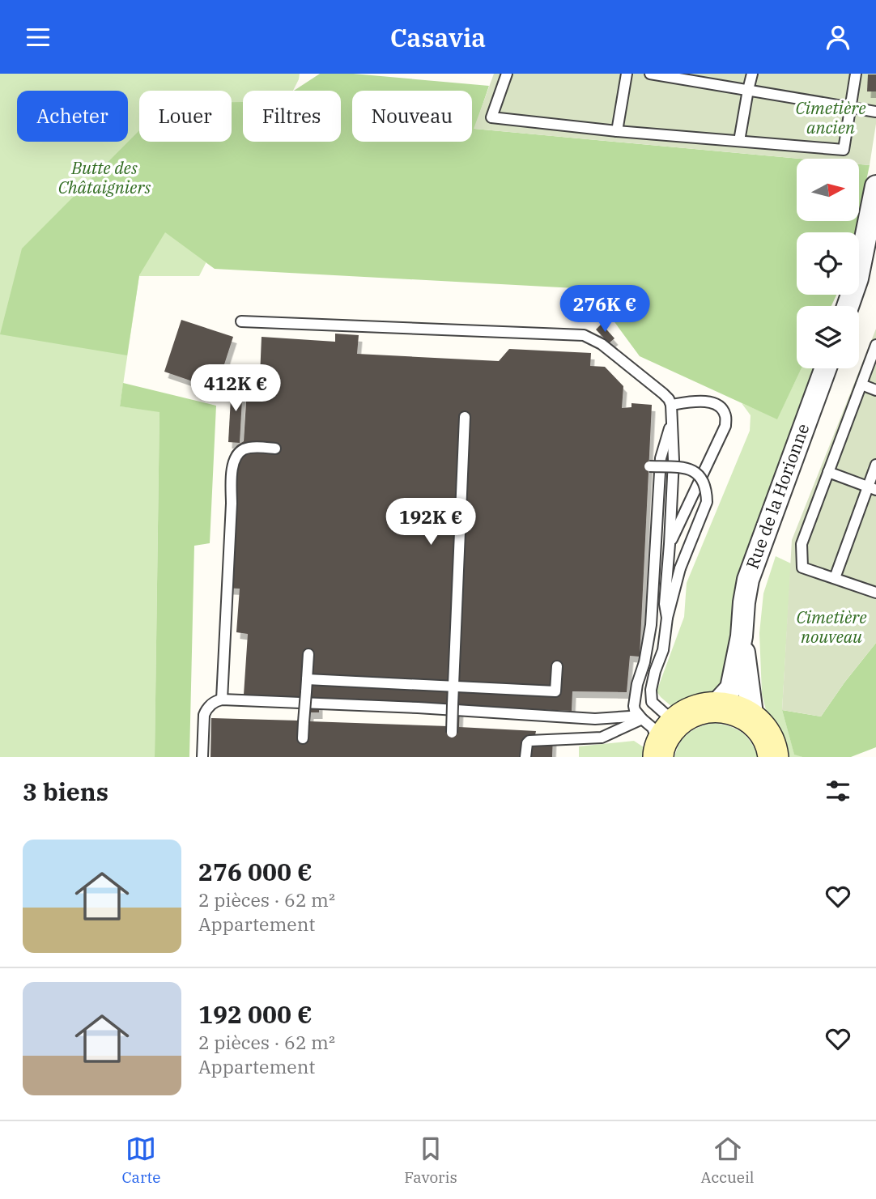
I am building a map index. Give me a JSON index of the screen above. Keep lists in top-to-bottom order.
{
  "streets": {
    "street": ["Rue de la Horionne"]
  },
  "parks": ["Cimetière ancien", "Butte des Châtaigniers", "Cimetière nouveau"],
  "north": "right",
  "page": {
    "header": "Casavia",
    "chip": [
      "Acheter",
      "Louer",
      "Filtres",
      "Nouveau"
    ],
    "price": ["276K €", "412K €", "192K €"],
    "heading": "3 biens",
    "list": [
      {
        "name": "276 000 €",
        "note": "2 pièces · 62 m² · Appartement"
      },
      {
        "name": "192 000 €",
        "note": "2 pièces · 62 m² · Appartement"
      }
    ],
    "tabs": ["Carte", "Favoris", "Accueil"]
  }
}
